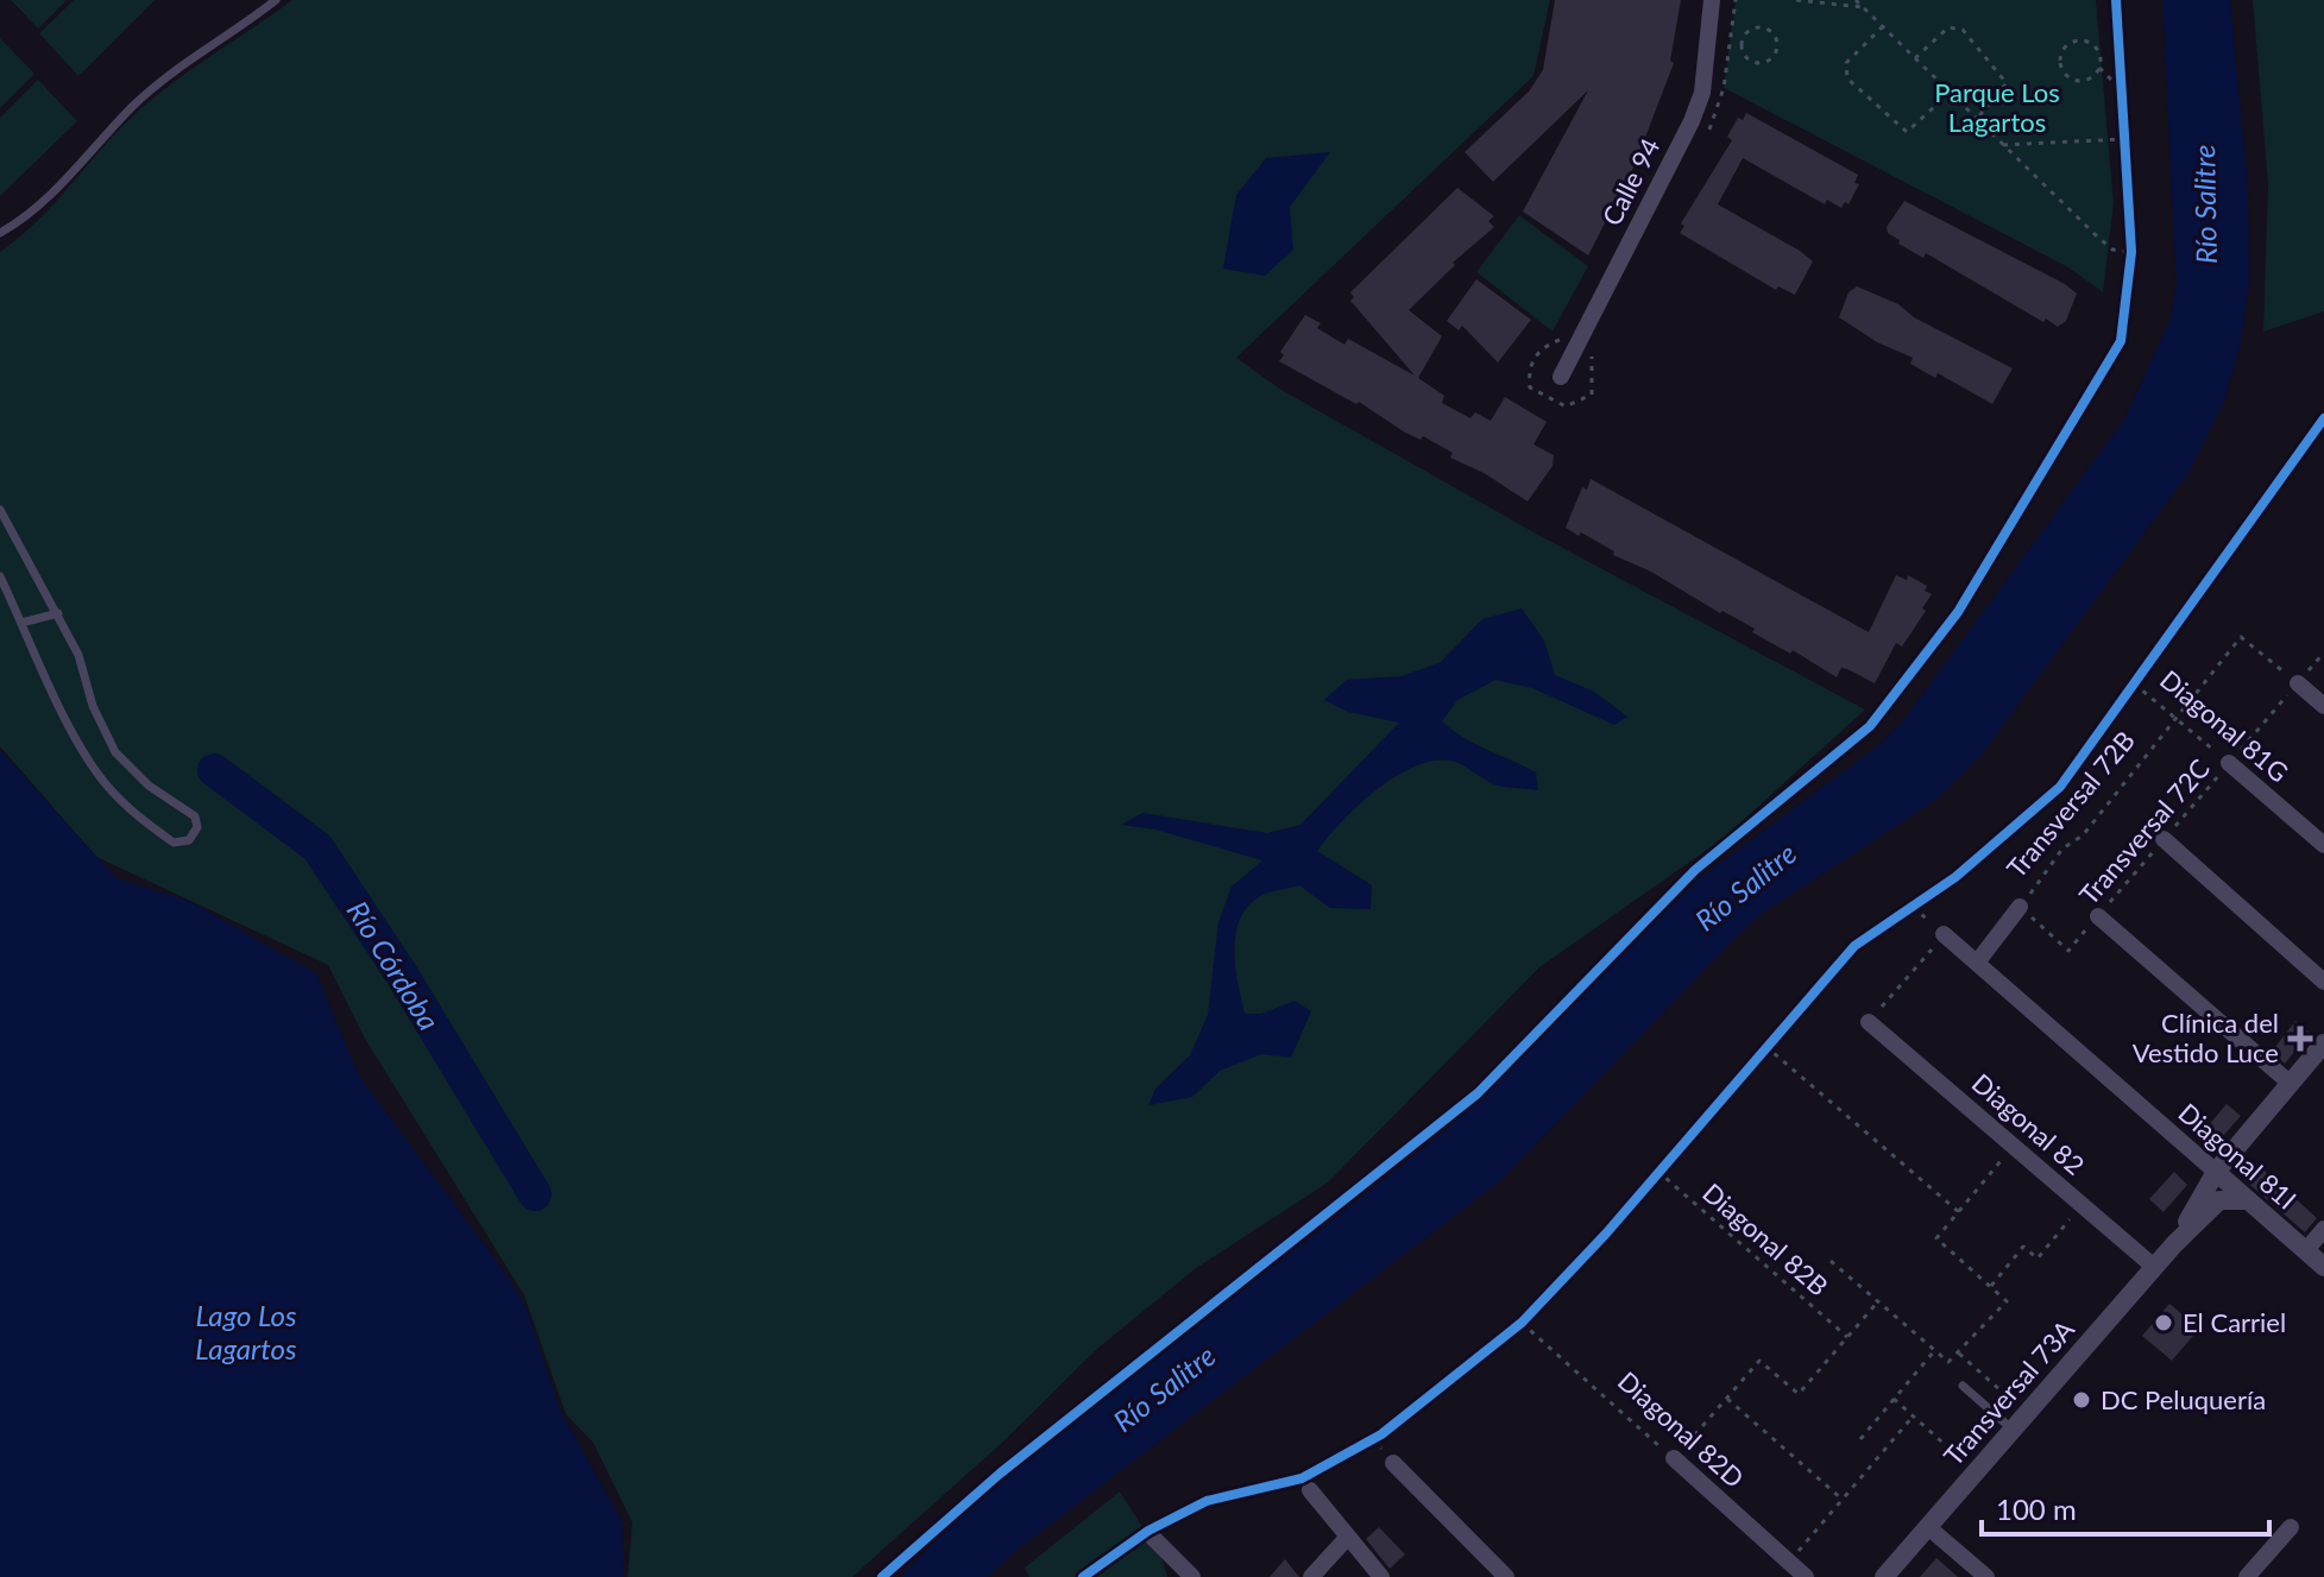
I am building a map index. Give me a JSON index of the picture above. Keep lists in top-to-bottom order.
{
  "streets": {
    "street": [
      "Calle 94",
      "Diagonal 81G",
      "Transversal 72B",
      "Diagonal 82",
      "Diagonal 81I",
      "Transversal 73A",
      "Diagonal 82D"
    ],
    "path": ["Transversal 72C", "Diagonal 82B"]
  },
  "crossings": [
    ["Diagonal 81G", "Transversal 72B"],
    ["Diagonal 81G", "Transversal 72C"],
    ["Transversal 72B", "Transversal 72C"],
    ["Transversal 72B", "Diagonal 81I"],
    ["Diagonal 82", "Transversal 73A"],
    ["Diagonal 81I", "Transversal 73A"]
  ],
  "water": ["Río Salitre", "Río Córdoba", "Lago Los Lagartos"],
  "parks": ["Parque Los Lagartos"],
  "places": {
    "health": ["Clínica del Vestido Luce"],
    "other": ["El Carriel", "DC Peluquería"]
  },
  "scale_bar": "100 m"
}
